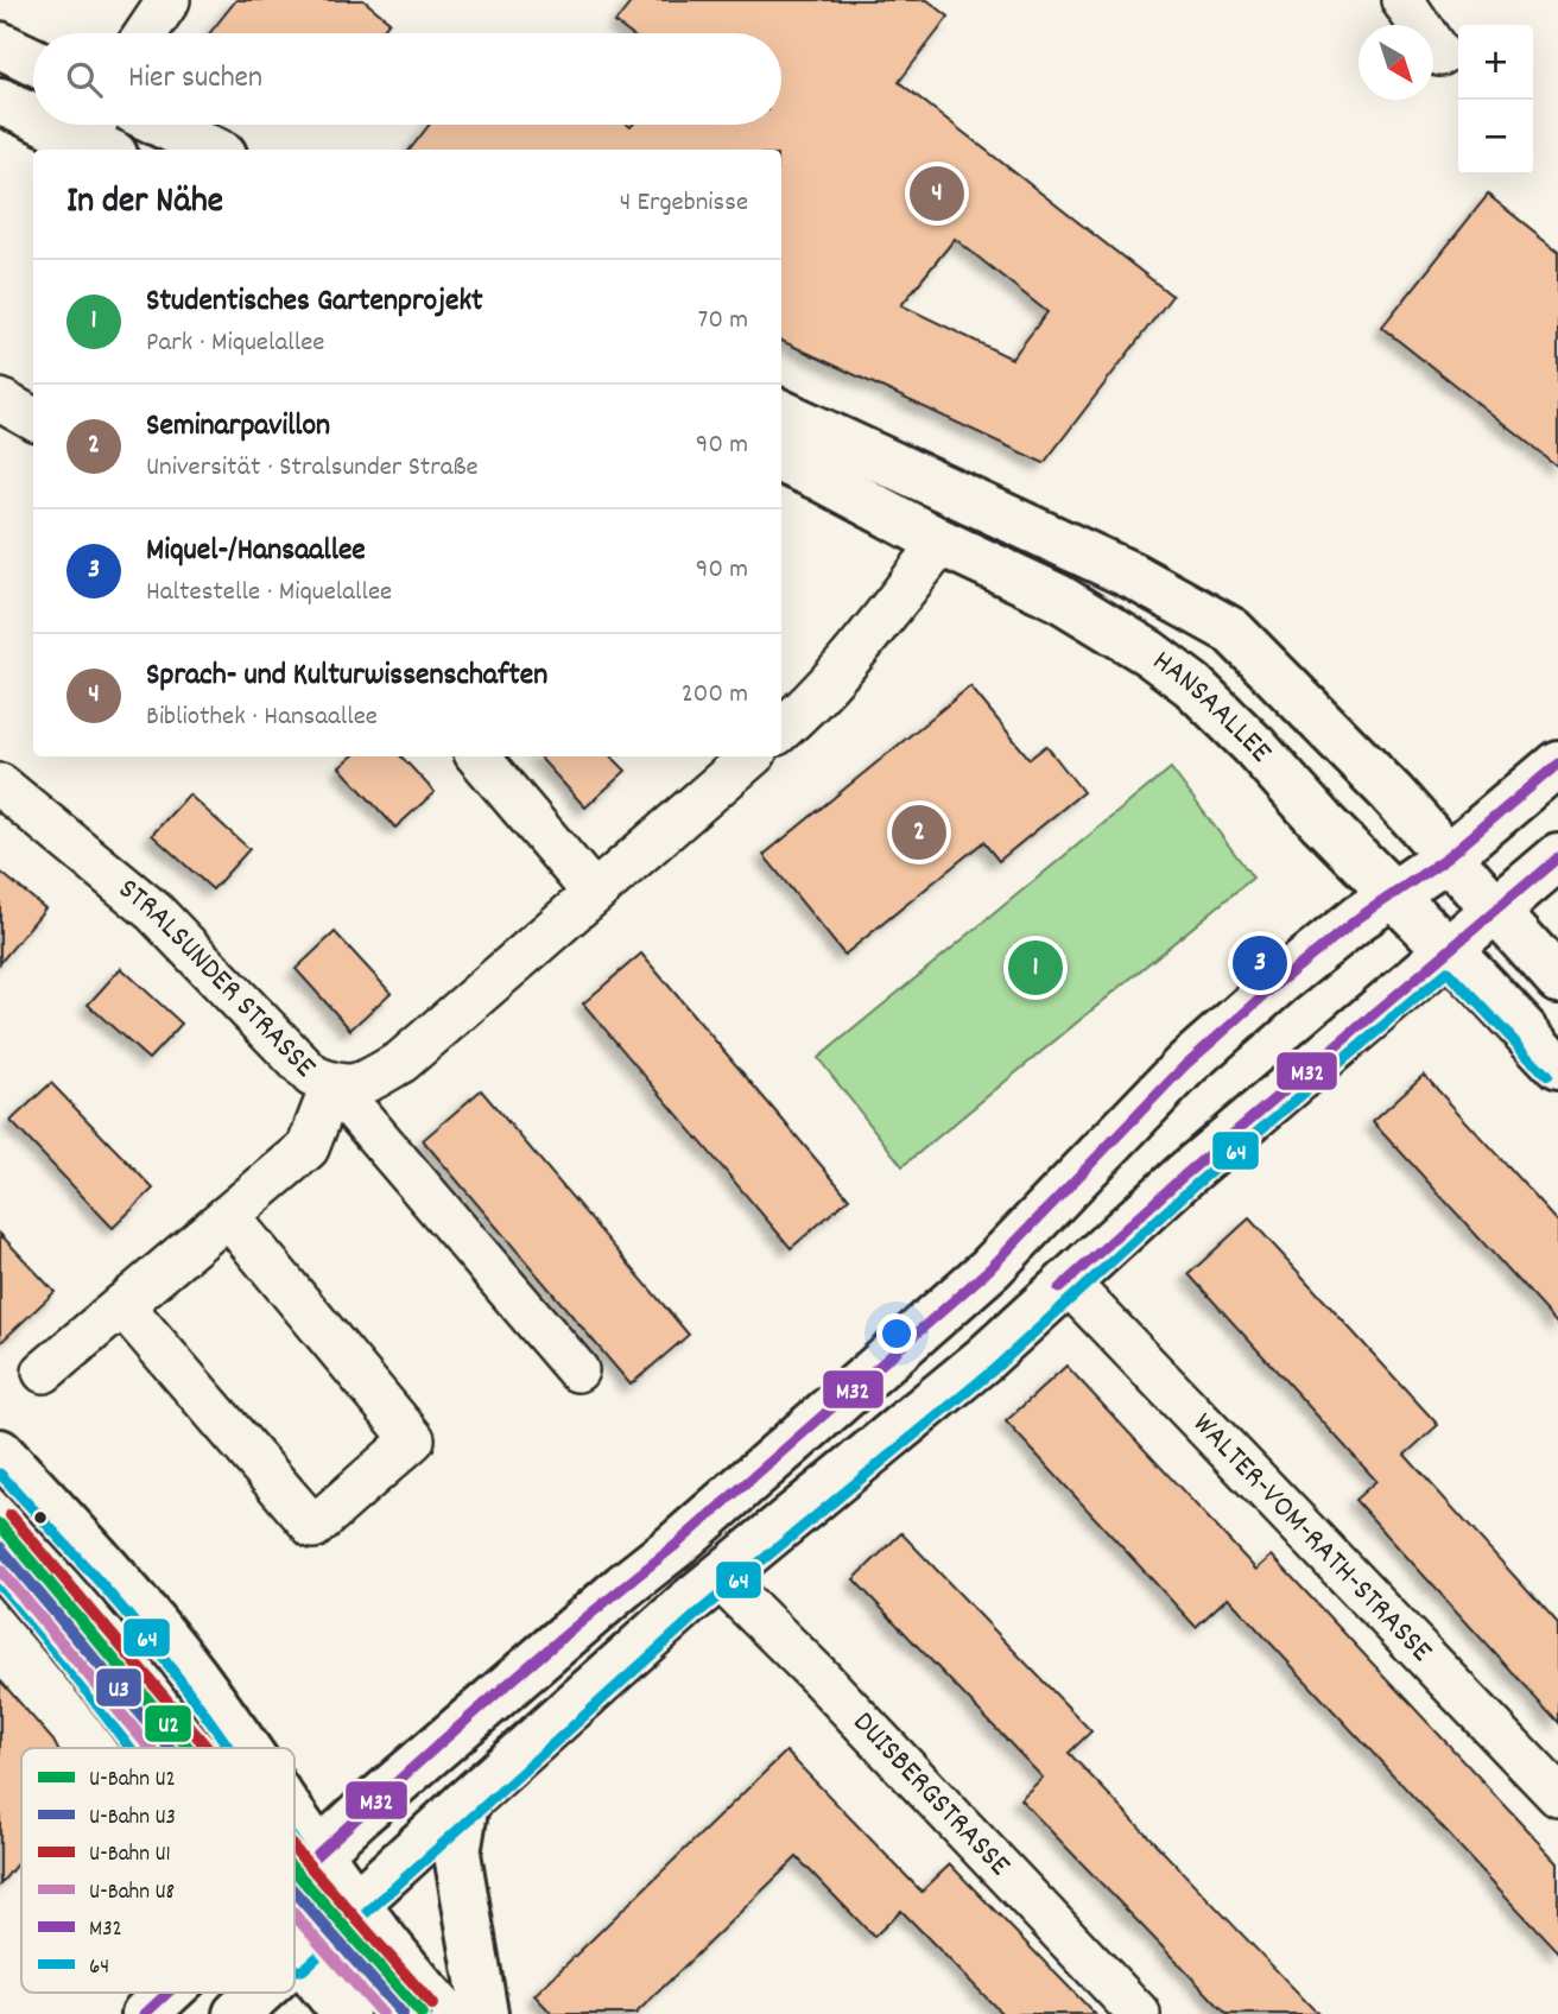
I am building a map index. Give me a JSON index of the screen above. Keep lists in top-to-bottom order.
{
  "streets": {
    "main road": ["HANSAALLEE"],
    "street": ["STRALSUNDER STRASSE", "WALTER-VOM-RATH-STRASSE", "DUISBERGSTRASSE"]
  },
  "lines": [
    "transit line M32",
    "transit line 64",
    "metro line U1",
    "metro line U2",
    "metro line U3",
    "metro line U8"
  ],
  "legend": [
    "U-Bahn U2",
    "U-Bahn U3",
    "U-Bahn U1",
    "U-Bahn U8",
    "M32",
    "64"
  ],
  "north": "bottom right",
  "page": {
    "map_buttons": ["+", "−"],
    "search": "Hier suchen",
    "heading": ["In der Nähe", "4 Ergebnisse"],
    "pins": [
      "4",
      "2",
      "3",
      "1"
    ],
    "list": [
      {
        "mark": "1",
        "name": "Studentisches Gartenprojekt",
        "note": "Park · Miquelallee",
        "value": "70 m"
      },
      {
        "mark": "2",
        "name": "Seminarpavillon",
        "note": "Universität · Stralsunder Straße",
        "value": "90 m"
      },
      {
        "mark": "3",
        "name": "Miquel-/Hansaallee",
        "note": "Haltestelle · Miquelallee",
        "value": "90 m"
      },
      {
        "mark": "4",
        "name": "Sprach- und Kulturwissenschaften",
        "note": "Bibliothek · Hansaallee",
        "value": "200 m"
      }
    ]
  }
}
